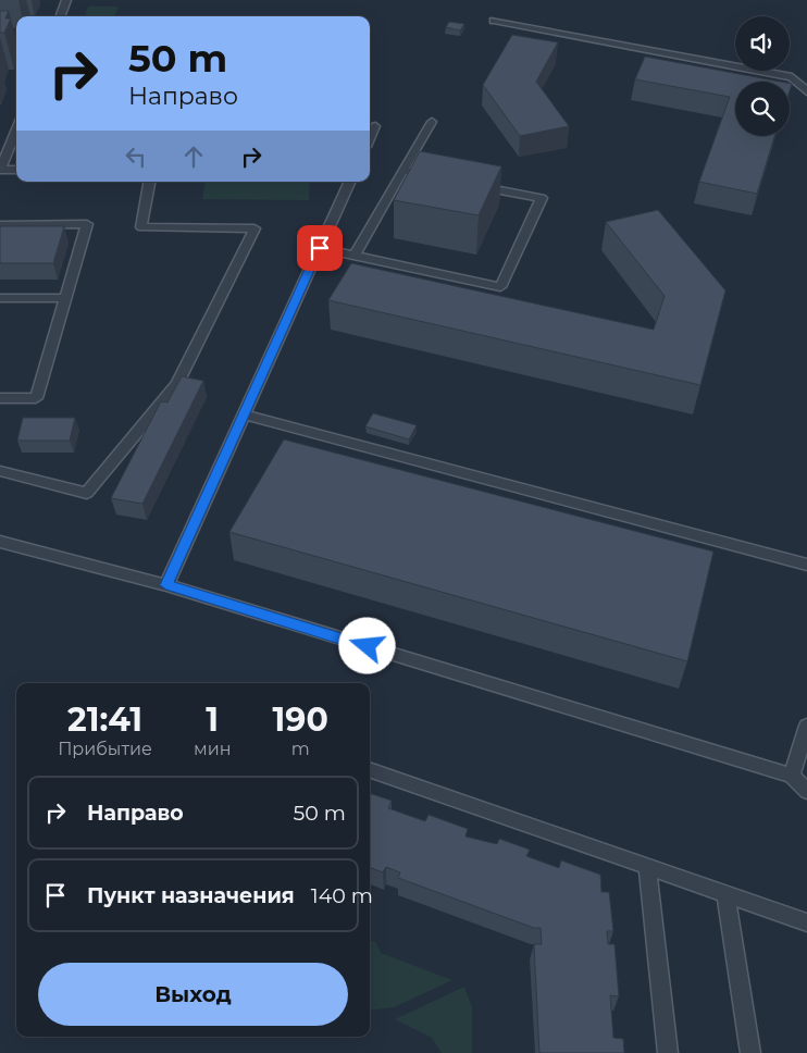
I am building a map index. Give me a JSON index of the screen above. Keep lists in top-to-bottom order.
{
  "page": {
    "turn": ["50 m", "Направо"],
    "eta": [
      "21:41",
      "Прибытие",
      "1",
      "мин",
      "190",
      "m"
    ],
    "list": [
      {
        "name": "Направо",
        "value": "50 m"
      },
      {
        "name": "Пункт назначения",
        "value": "140 m"
      }
    ],
    "buttons": "Выход"
  }
}
